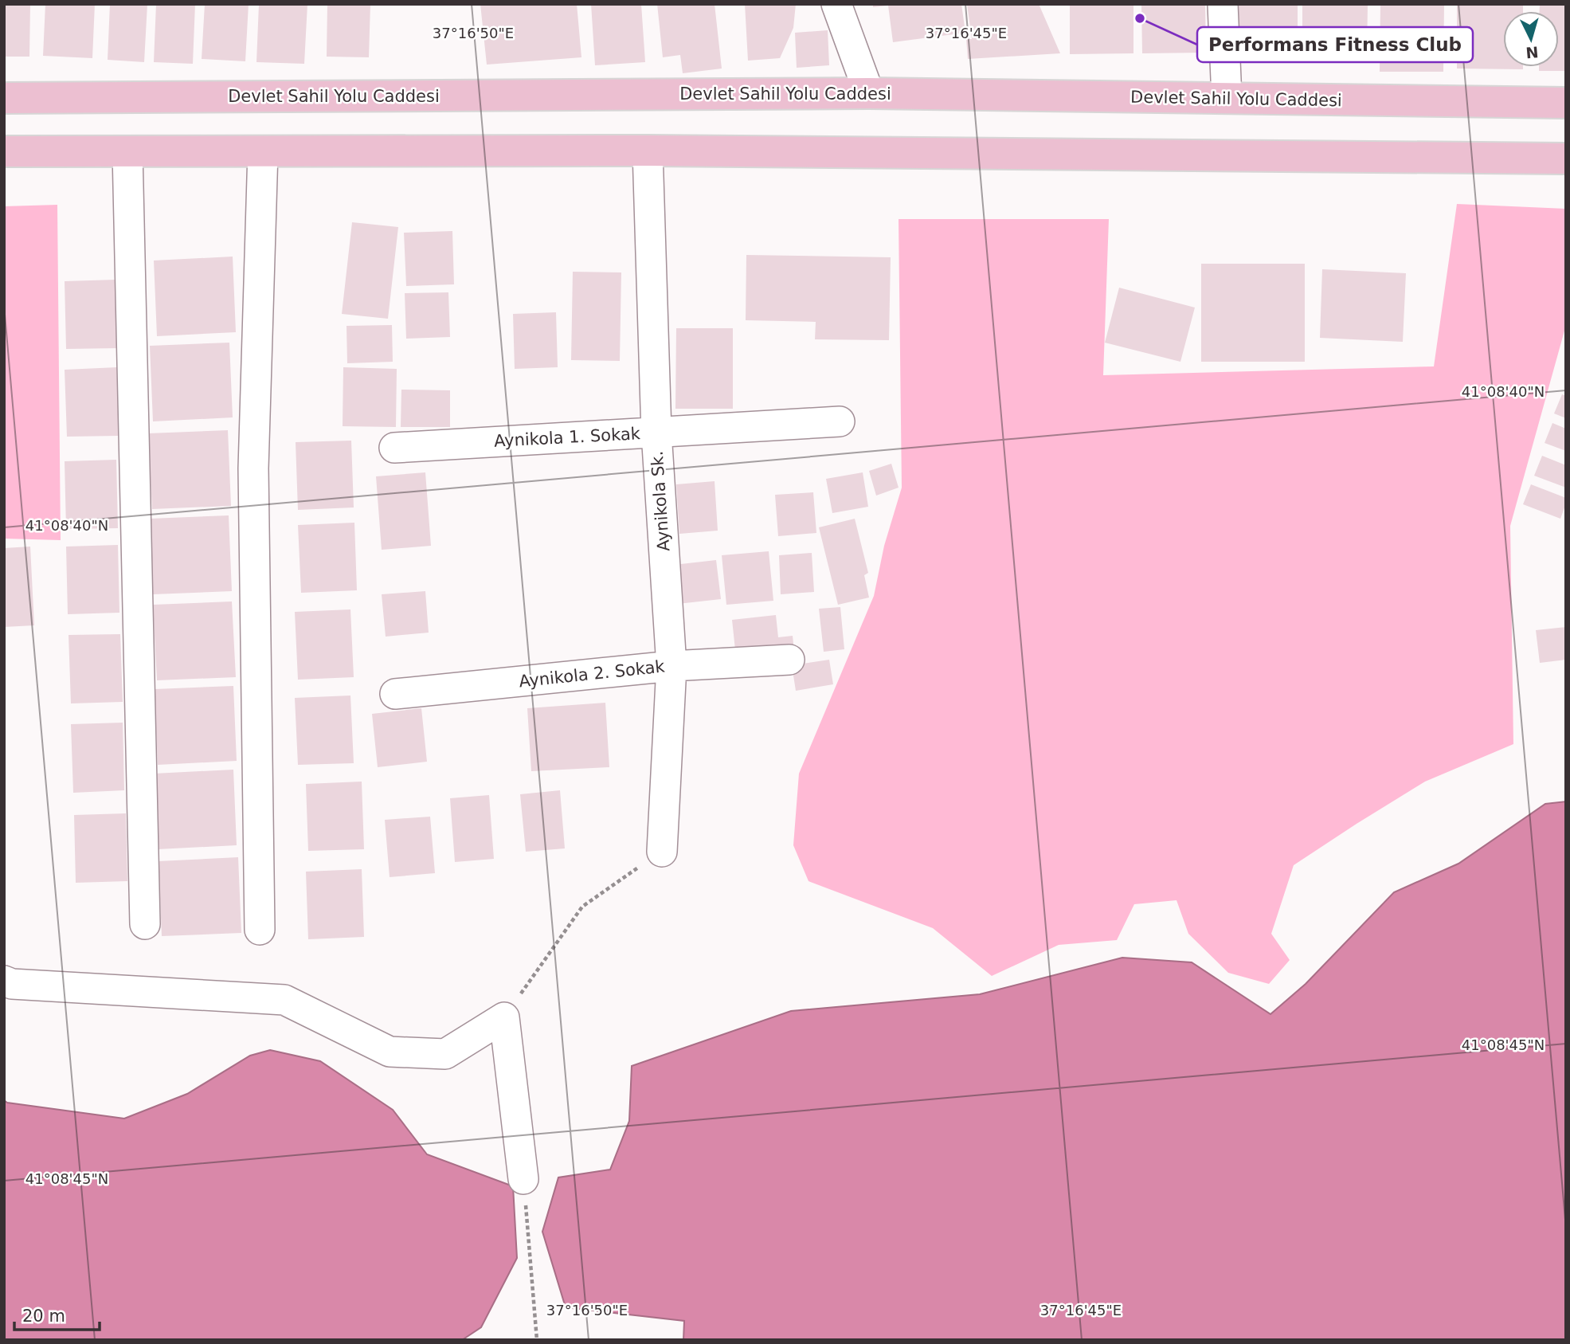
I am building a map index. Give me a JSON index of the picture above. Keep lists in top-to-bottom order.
{
  "streets": {
    "main road": ["Devlet Sahil Yolu Caddesi"],
    "street": ["Aynikola 1. Sokak", "Aynikola Sk.", "Aynikola 2. Sokak"]
  },
  "crossings": [
    ["Aynikola 1. Sokak", "Aynikola Sk."],
    ["Aynikola Sk.", "Aynikola 2. Sokak"]
  ],
  "places": ["Performans Fitness Club"],
  "scale_bar": "20 m",
  "north": "bottom",
  "coordinates": [
    "37°16'50\"E",
    "37°16'45\"E",
    "41°08'40\"N",
    "41°08'45\"N"
  ]
}
